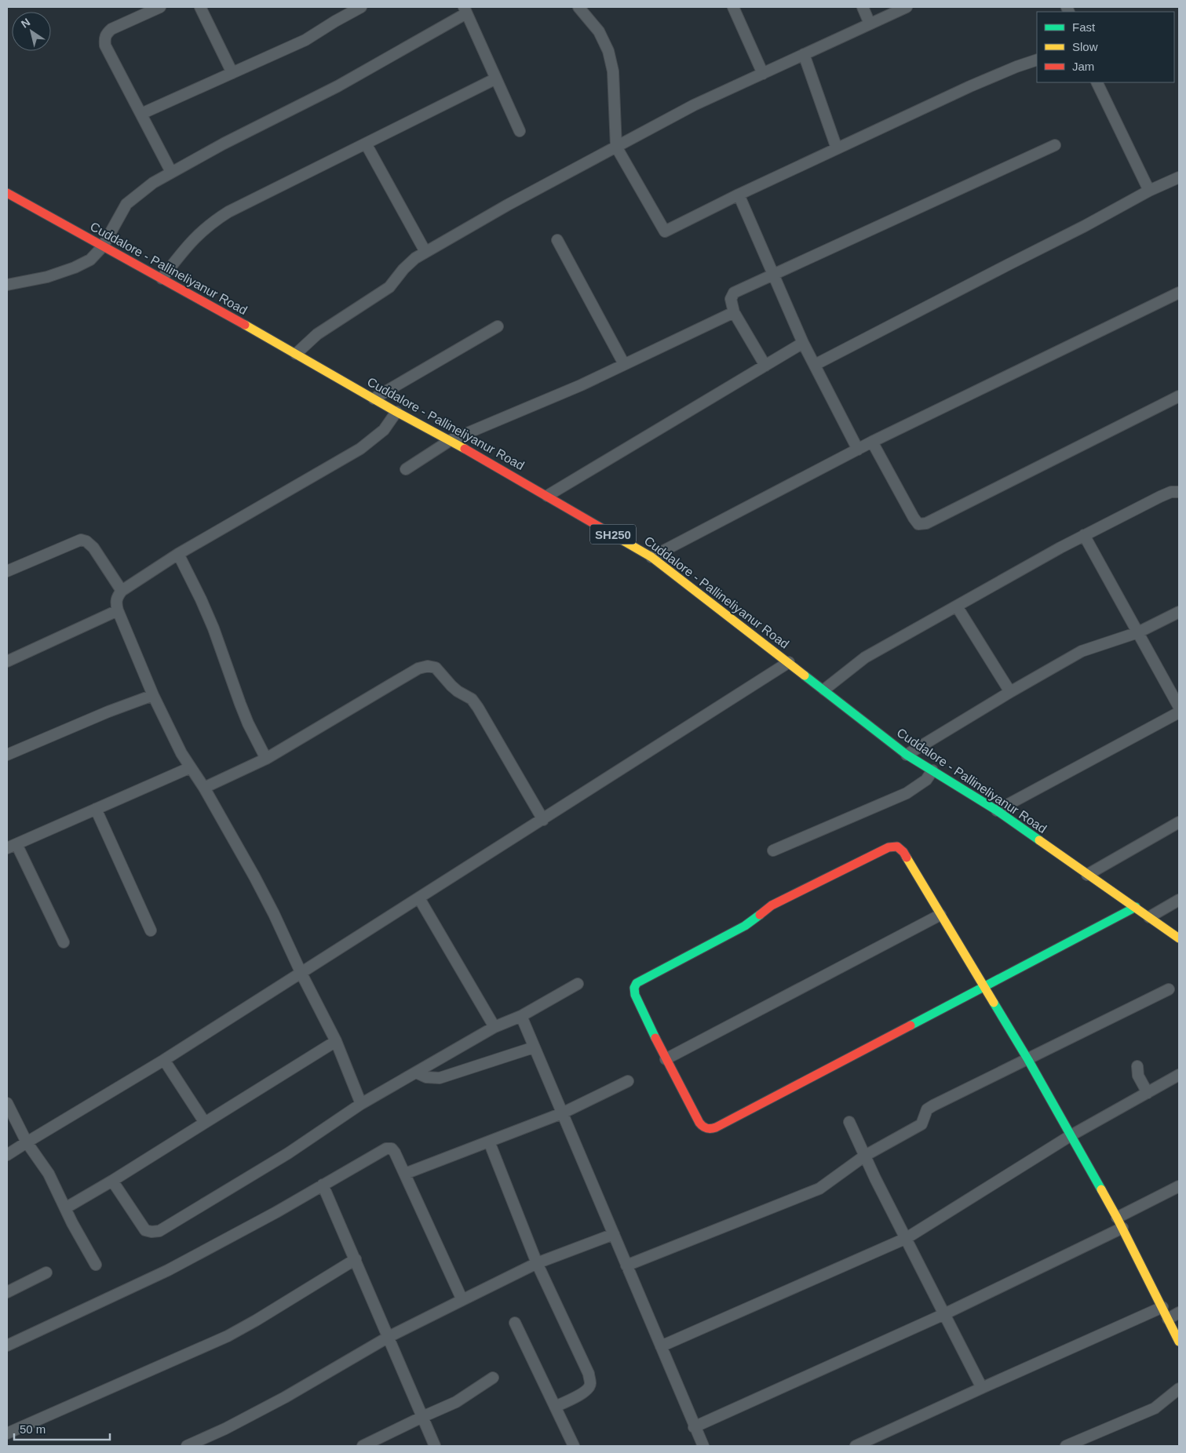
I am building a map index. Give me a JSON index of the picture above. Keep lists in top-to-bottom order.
{
  "streets": {
    "street": ["Cuddalore - Pallineliyanur Road", "SH250"]
  },
  "legend": ["Fast", "Slow", "Jam"],
  "scale_bar": "50 m",
  "north": "top left"
}
